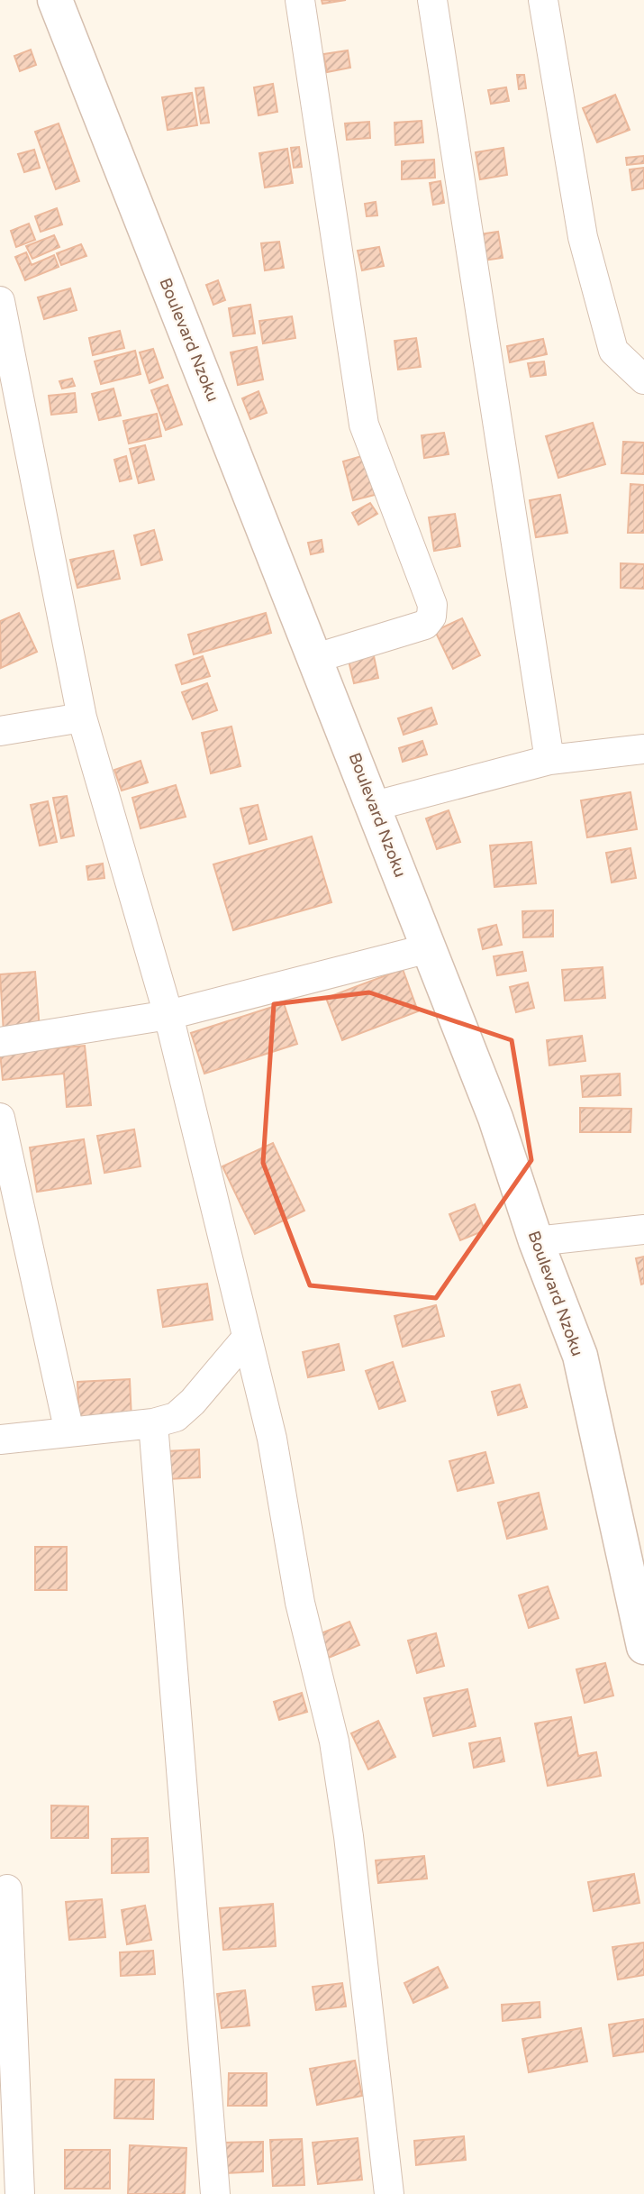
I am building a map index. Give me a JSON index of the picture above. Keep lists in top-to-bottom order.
{
  "streets": {
    "street": ["Boulevard Nzoku"]
  }
}
